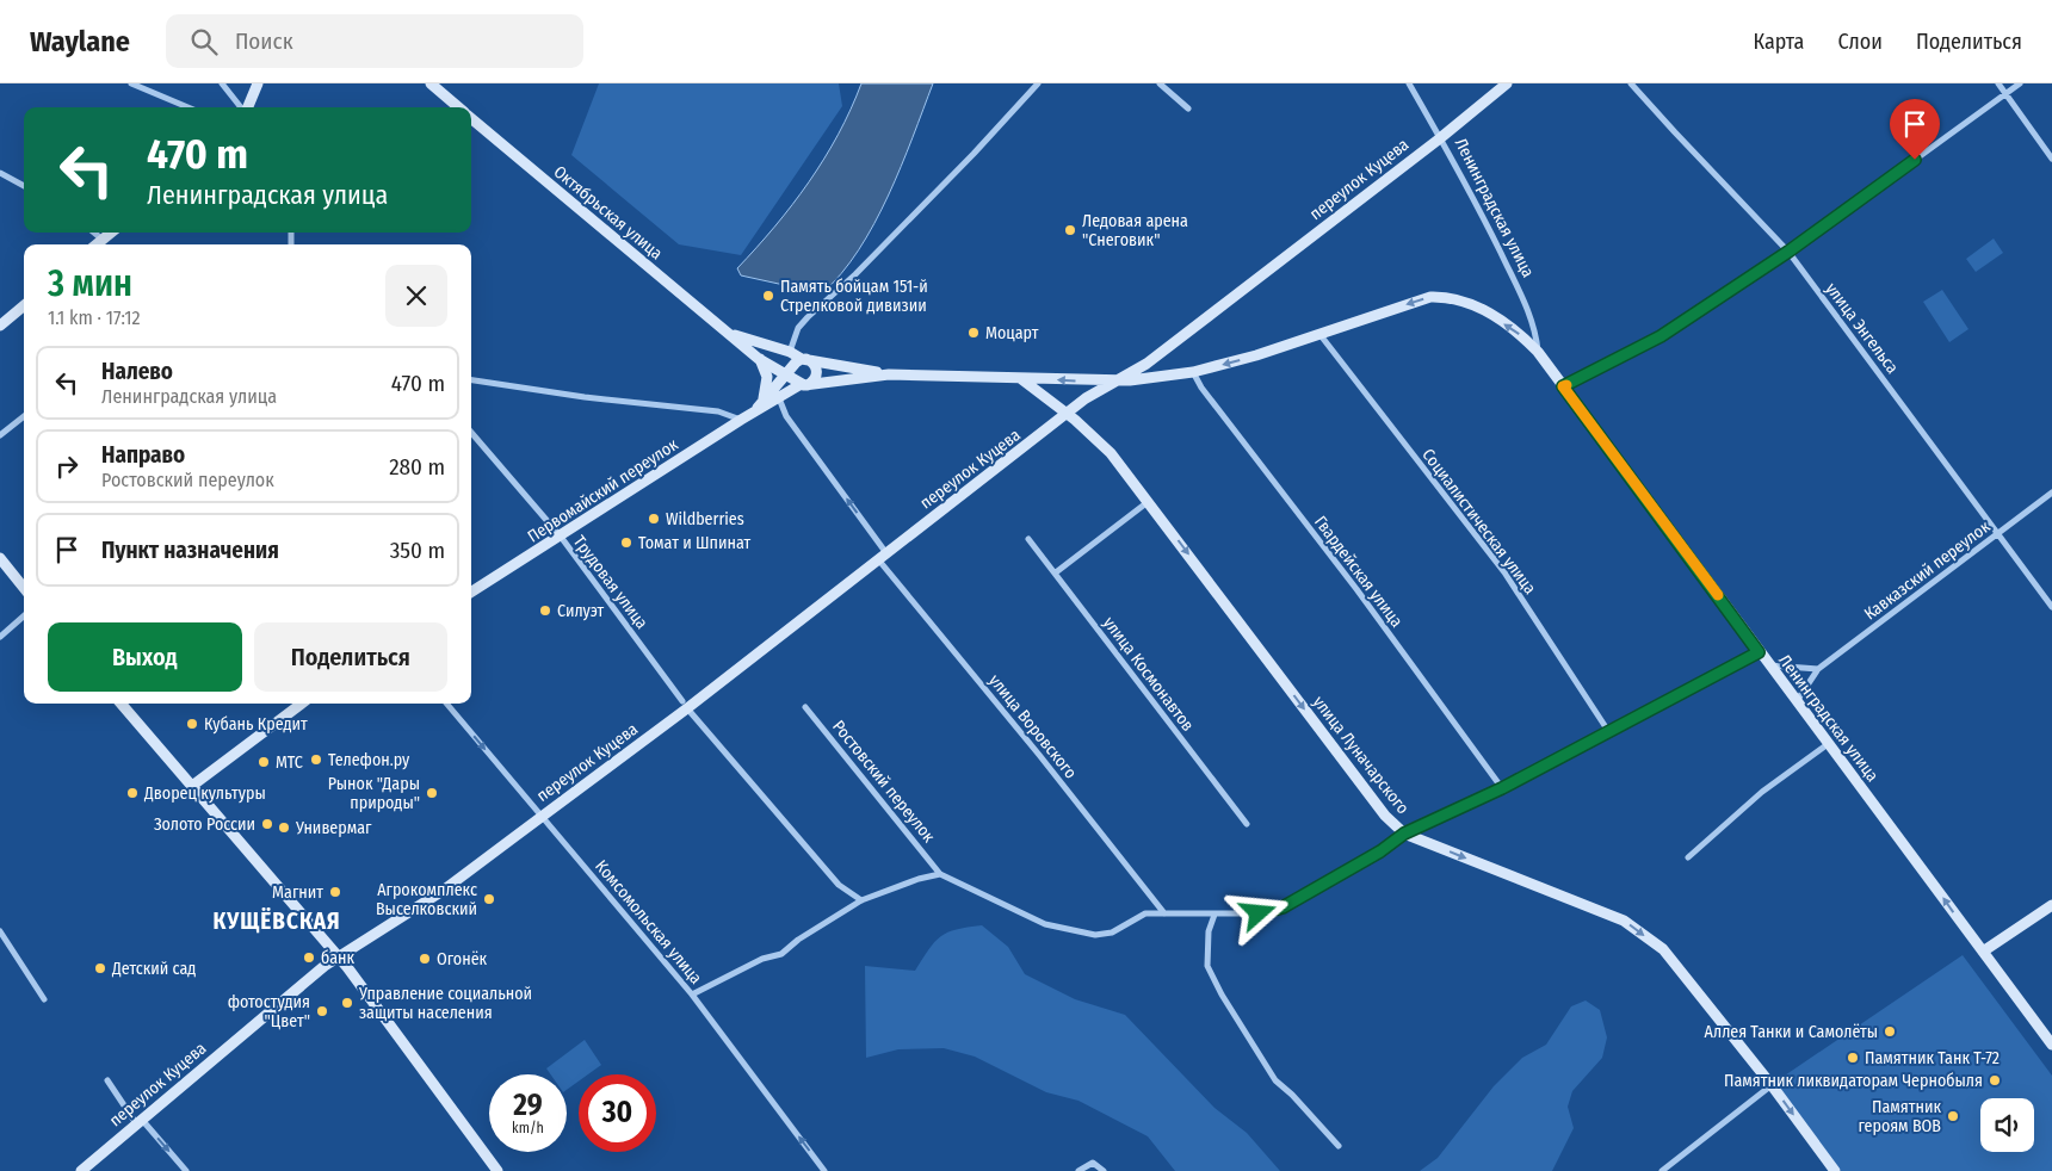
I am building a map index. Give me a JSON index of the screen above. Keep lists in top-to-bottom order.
{
  "streets": {
    "street": [
      "переулок Куцева",
      "Ленинградская улица",
      "Октябрьская улица",
      "улица Энгельса",
      "Первомайский переулок",
      "Социалистическая улица",
      "Кавказский переулок",
      "Гвардейская улица",
      "Трудовая улица",
      "улица Космонавтов",
      "улица Воровского",
      "улица Луначарского",
      "Ростовский переулок",
      "Комсомольская улица"
    ]
  },
  "crossings": [
    ["переулок Куцева", "Ленинградская улица"],
    ["переулок Куцева", "Первомайский переулок"],
    ["переулок Куцева", "Социалистическая улица"],
    ["переулок Куцева", "Гвардейская улица"],
    ["переулок Куцева", "Трудовая улица"],
    ["переулок Куцева", "улица Воровского"],
    ["переулок Куцева", "улица Луначарского"],
    ["переулок Куцева", "Комсомольская улица"],
    ["Ленинградская улица", "Кавказский переулок"],
    ["Ленинградская улица", "Ростовский переулок"],
    ["Октябрьская улица", "Первомайский переулок"],
    ["улица Энгельса", "Кавказский переулок"],
    ["Первомайский переулок", "Трудовая улица"],
    ["Первомайский переулок", "улица Воровского"],
    ["Первомайский переулок", "улица Луначарского"],
    ["Социалистическая улица", "Ростовский переулок"],
    ["Гвардейская улица", "Ростовский переулок"],
    ["улица Воровского", "Ростовский переулок"],
    ["улица Луначарского", "Ростовский переулок"]
  ],
  "one_way": ["улица Луначарского"],
  "districts": ["КУЩЁВСКАЯ"],
  "places": [
    "Ледовая арена \"Снеговик\"",
    "Память бойцам 151-й Стрелковой дивизии",
    "Моцарт",
    "Wildberries",
    "Томат и Шпинат",
    "Силуэт",
    "Кубань Кредит",
    "Телефон.ру",
    "МТС",
    "Дворец культуры",
    "Рынок \"Дары природы\"",
    "Золото России",
    "Универмаг",
    "Магнит",
    "Агрокомплекс Выселковский",
    "банк",
    "Огонёк",
    "Детский сад",
    "Управление социальной защиты населения",
    "фотостудия \"Цвет\"",
    "Аллея Танки и Самолёты",
    "Памятник Танк Т-72",
    "Памятник ликвидаторам Чернобыля",
    "Памятник героям ВОВ"
  ],
  "page": {
    "header": "Waylane",
    "search": "Поиск",
    "nav": ["Карта", "Слои", "Поделиться"],
    "turn": ["470 m", "Ленинградская улица"],
    "heading": ["3 мин", "1.1 km · 17:12"],
    "list": [
      {
        "name": "Налево",
        "note": "Ленинградская улица",
        "value": "470 m"
      },
      {
        "name": "Направо",
        "note": "Ростовский переулок",
        "value": "280 m"
      },
      {
        "name": "Пункт назначения",
        "value": "350 m"
      }
    ],
    "buttons": ["Выход", "Поделиться"],
    "speed": "29 km/h",
    "limit": "30"
  }
}
